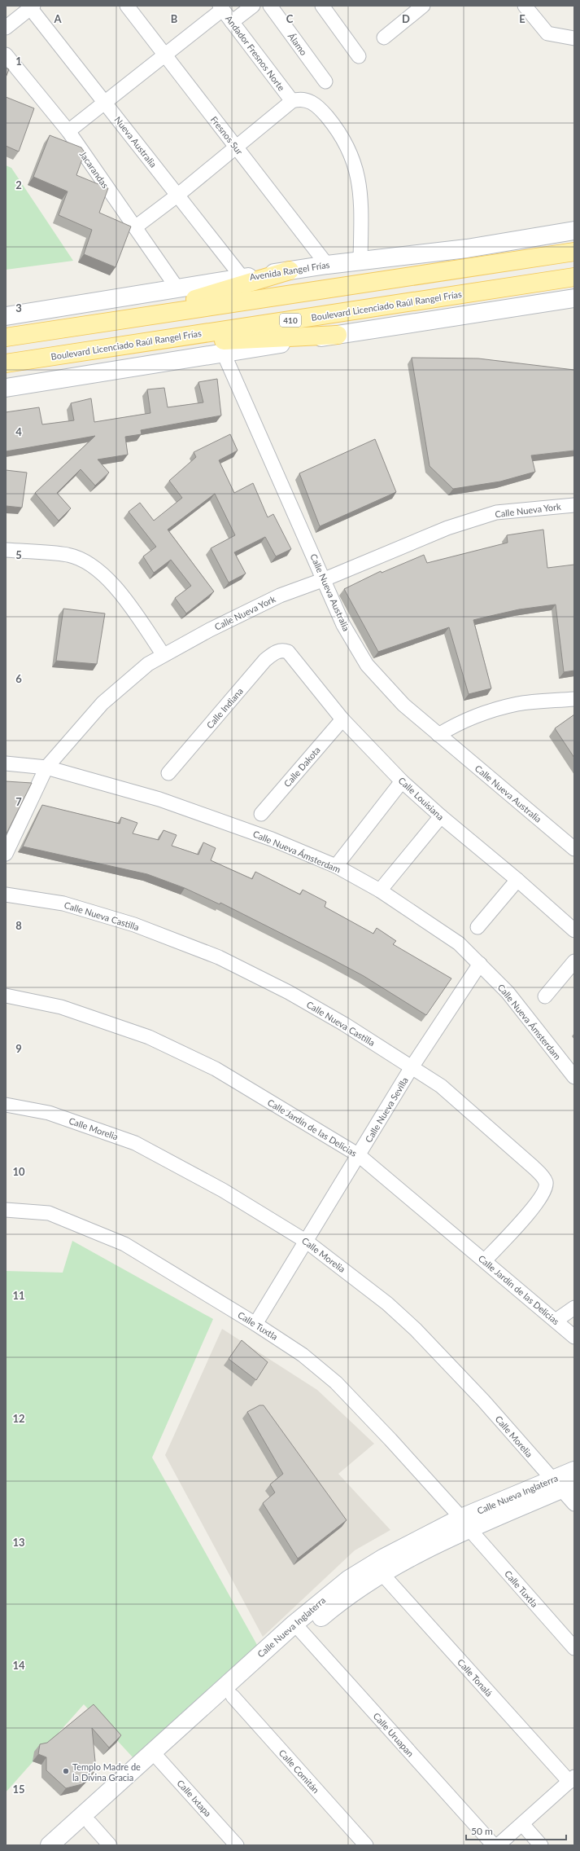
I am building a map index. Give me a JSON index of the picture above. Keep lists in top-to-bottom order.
{
  "streets": {
    "main road": ["Boulevard Licenciado Raúl Rangel Frías", "410"],
    "street": [
      "Álamo",
      "Andador Fresnos Norte",
      "Fresnos Sur",
      "Nueva Australia",
      "Jacarandas",
      "Avenida Rangel Frías",
      "Calle Nueva York",
      "Calle Nueva Australia",
      "Calle Indiana",
      "Calle Dakota",
      "Calle Louisiana",
      "Calle Nueva Ámsterdam",
      "Calle Nueva Castilla",
      "Calle Nueva Sevilla",
      "Calle Jardín de las Delicias",
      "Calle Morelia",
      "Calle Tuxtla",
      "Calle Nueva Inglaterra",
      "Calle Tonalá",
      "Calle Uruapan",
      "Calle Comitán",
      "Calle Ixtapa"
    ]
  },
  "crossings": [
    ["Fresnos Sur", "Avenida Rangel Frías"],
    ["Nueva Australia", "Avenida Rangel Frías"],
    ["Jacarandas", "Avenida Rangel Frías"],
    ["Calle Nueva York", "Calle Nueva Australia"],
    ["Calle Nueva York", "Calle Nueva Ámsterdam"],
    ["Calle Indiana", "Calle Louisiana"],
    ["Calle Dakota", "Calle Louisiana"],
    ["Calle Nueva Ámsterdam", "Calle Nueva Sevilla"],
    ["Calle Nueva Castilla", "Calle Nueva Sevilla"],
    ["Calle Nueva Castilla", "Calle Jardín de las Delicias"],
    ["Calle Nueva Sevilla", "Calle Jardín de las Delicias"],
    ["Calle Nueva Sevilla", "Calle Morelia"],
    ["Calle Nueva Sevilla", "Calle Tuxtla"],
    ["Calle Morelia", "Calle Nueva Inglaterra"],
    ["Calle Tuxtla", "Calle Nueva Inglaterra"],
    ["Calle Nueva Inglaterra", "Calle Tonalá"],
    ["Calle Nueva Inglaterra", "Calle Uruapan"],
    ["Calle Nueva Inglaterra", "Calle Comitán"],
    ["Calle Nueva Inglaterra", "Calle Ixtapa"]
  ],
  "places": ["Templo Madre de la Divina Gracia"],
  "scale_bar": "50 m",
  "grid": {
    "columns": [
      "A",
      "B",
      "C",
      "D",
      "E"
    ],
    "rows": [
      "1",
      "2",
      "3",
      "4",
      "5",
      "6",
      "7",
      "8",
      "9",
      "10",
      "11",
      "12",
      "13",
      "14",
      "15"
    ]
  }
}
